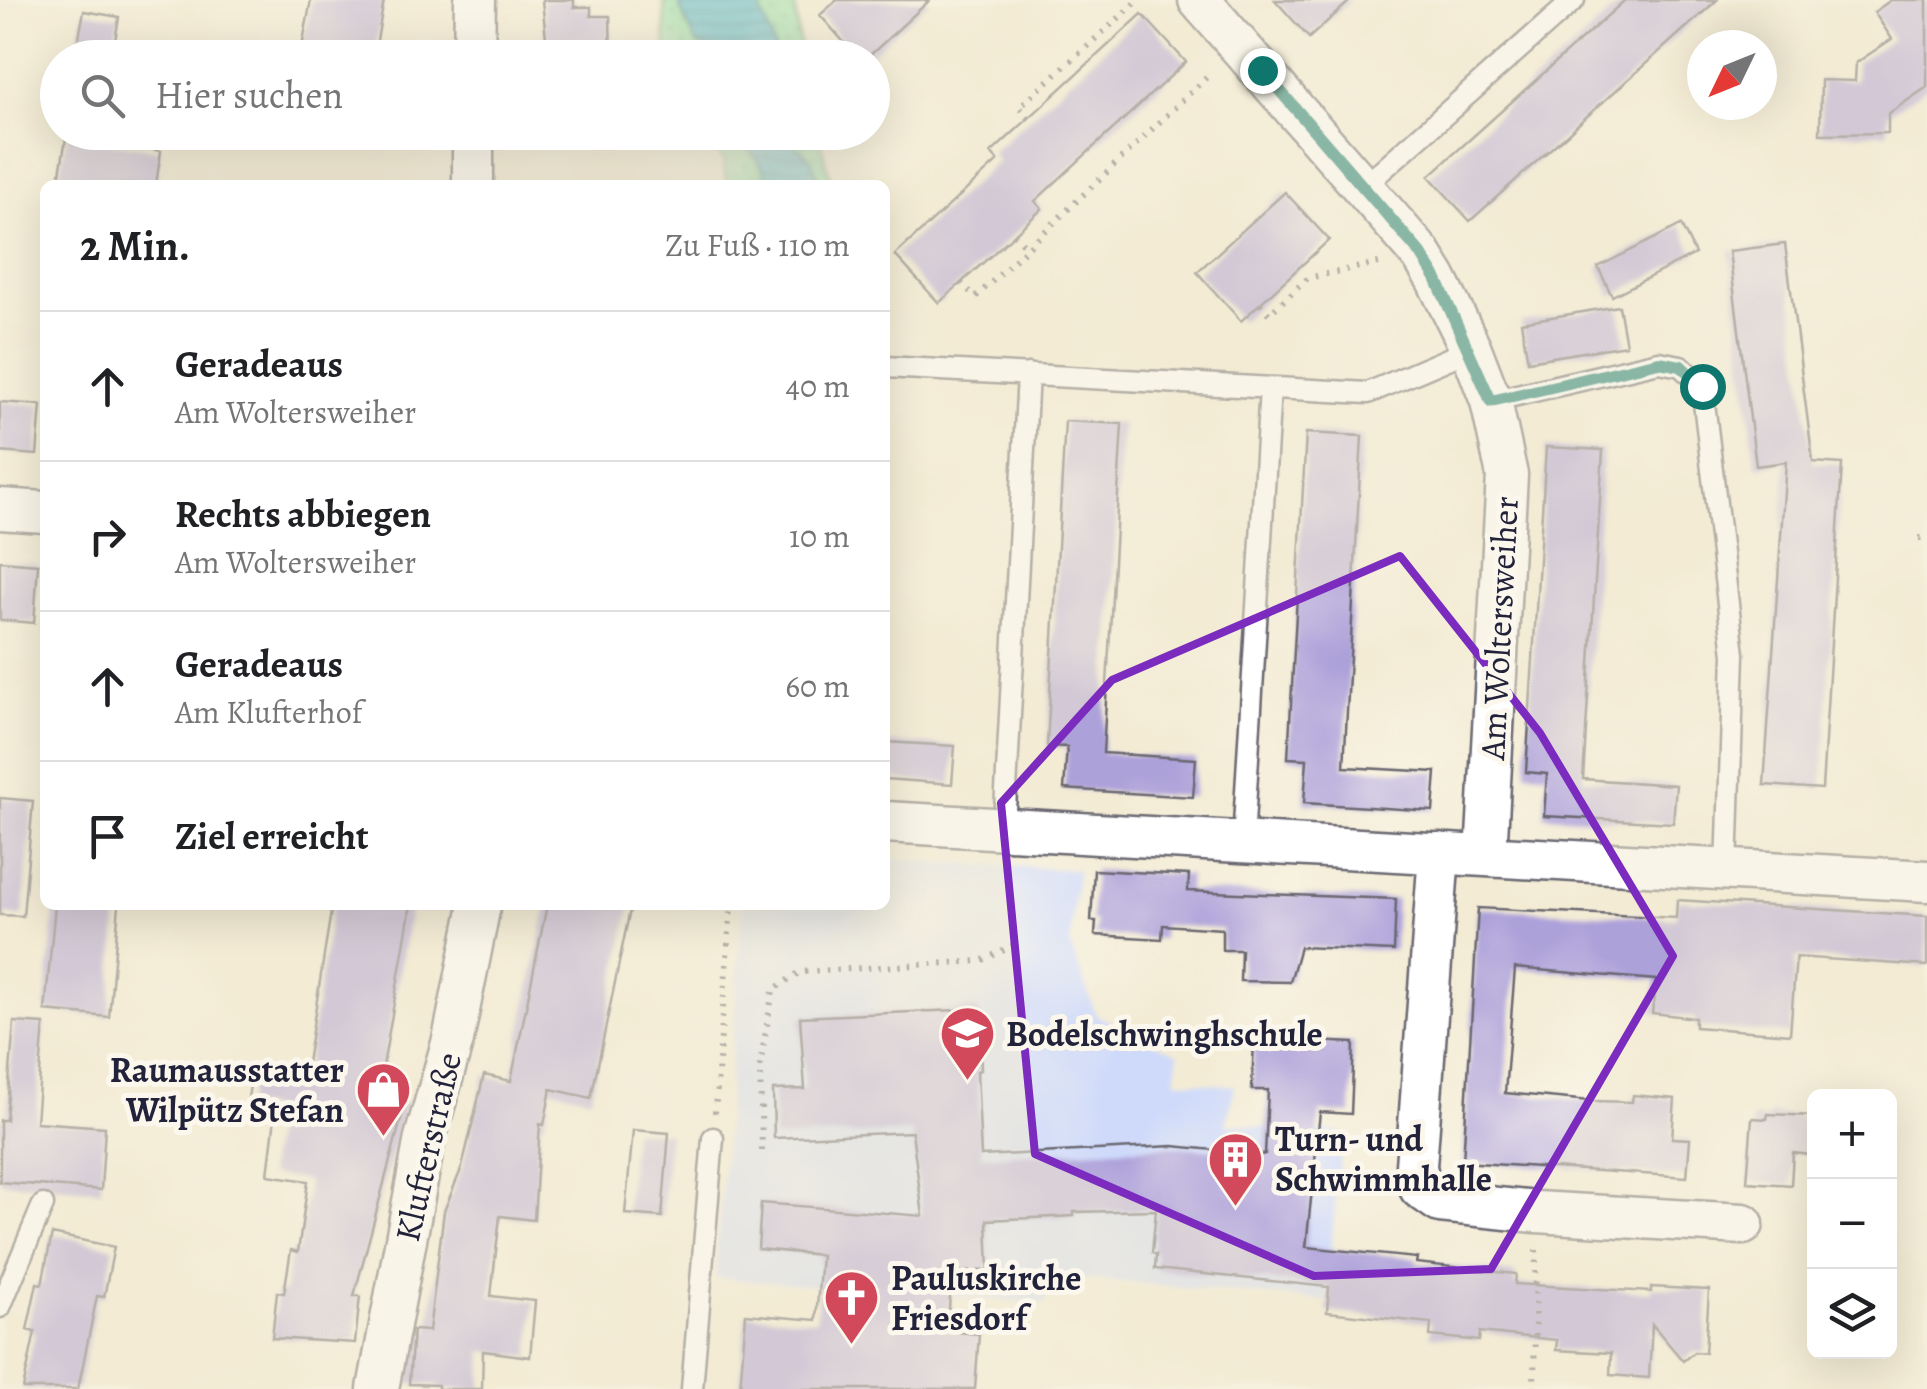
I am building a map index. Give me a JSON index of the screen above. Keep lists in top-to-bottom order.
{
  "streets": {
    "street": ["Am Woltersweiher", "Klufterstraße"]
  },
  "places": {
    "school or university": ["Bodelschwinghschule"],
    "shop": ["Raumausstatter Wilpütz Stefan"],
    "building": ["Turn- und Schwimmhalle"],
    "church": ["Pauluskirche Friesdorf"]
  },
  "north": "bottom left",
  "page": {
    "search": "Hier suchen",
    "heading": ["2 Min.", "Zu Fuß · 110 m"],
    "list": [
      ["Geradeaus", "Am Woltersweiher", "40 m"],
      ["Rechts abbiegen", "Am Woltersweiher", "10 m"],
      ["Geradeaus", "Am Klufterhof", "60 m"],
      "Ziel erreicht"
    ],
    "map_buttons": ["+", "−"]
  }
}
